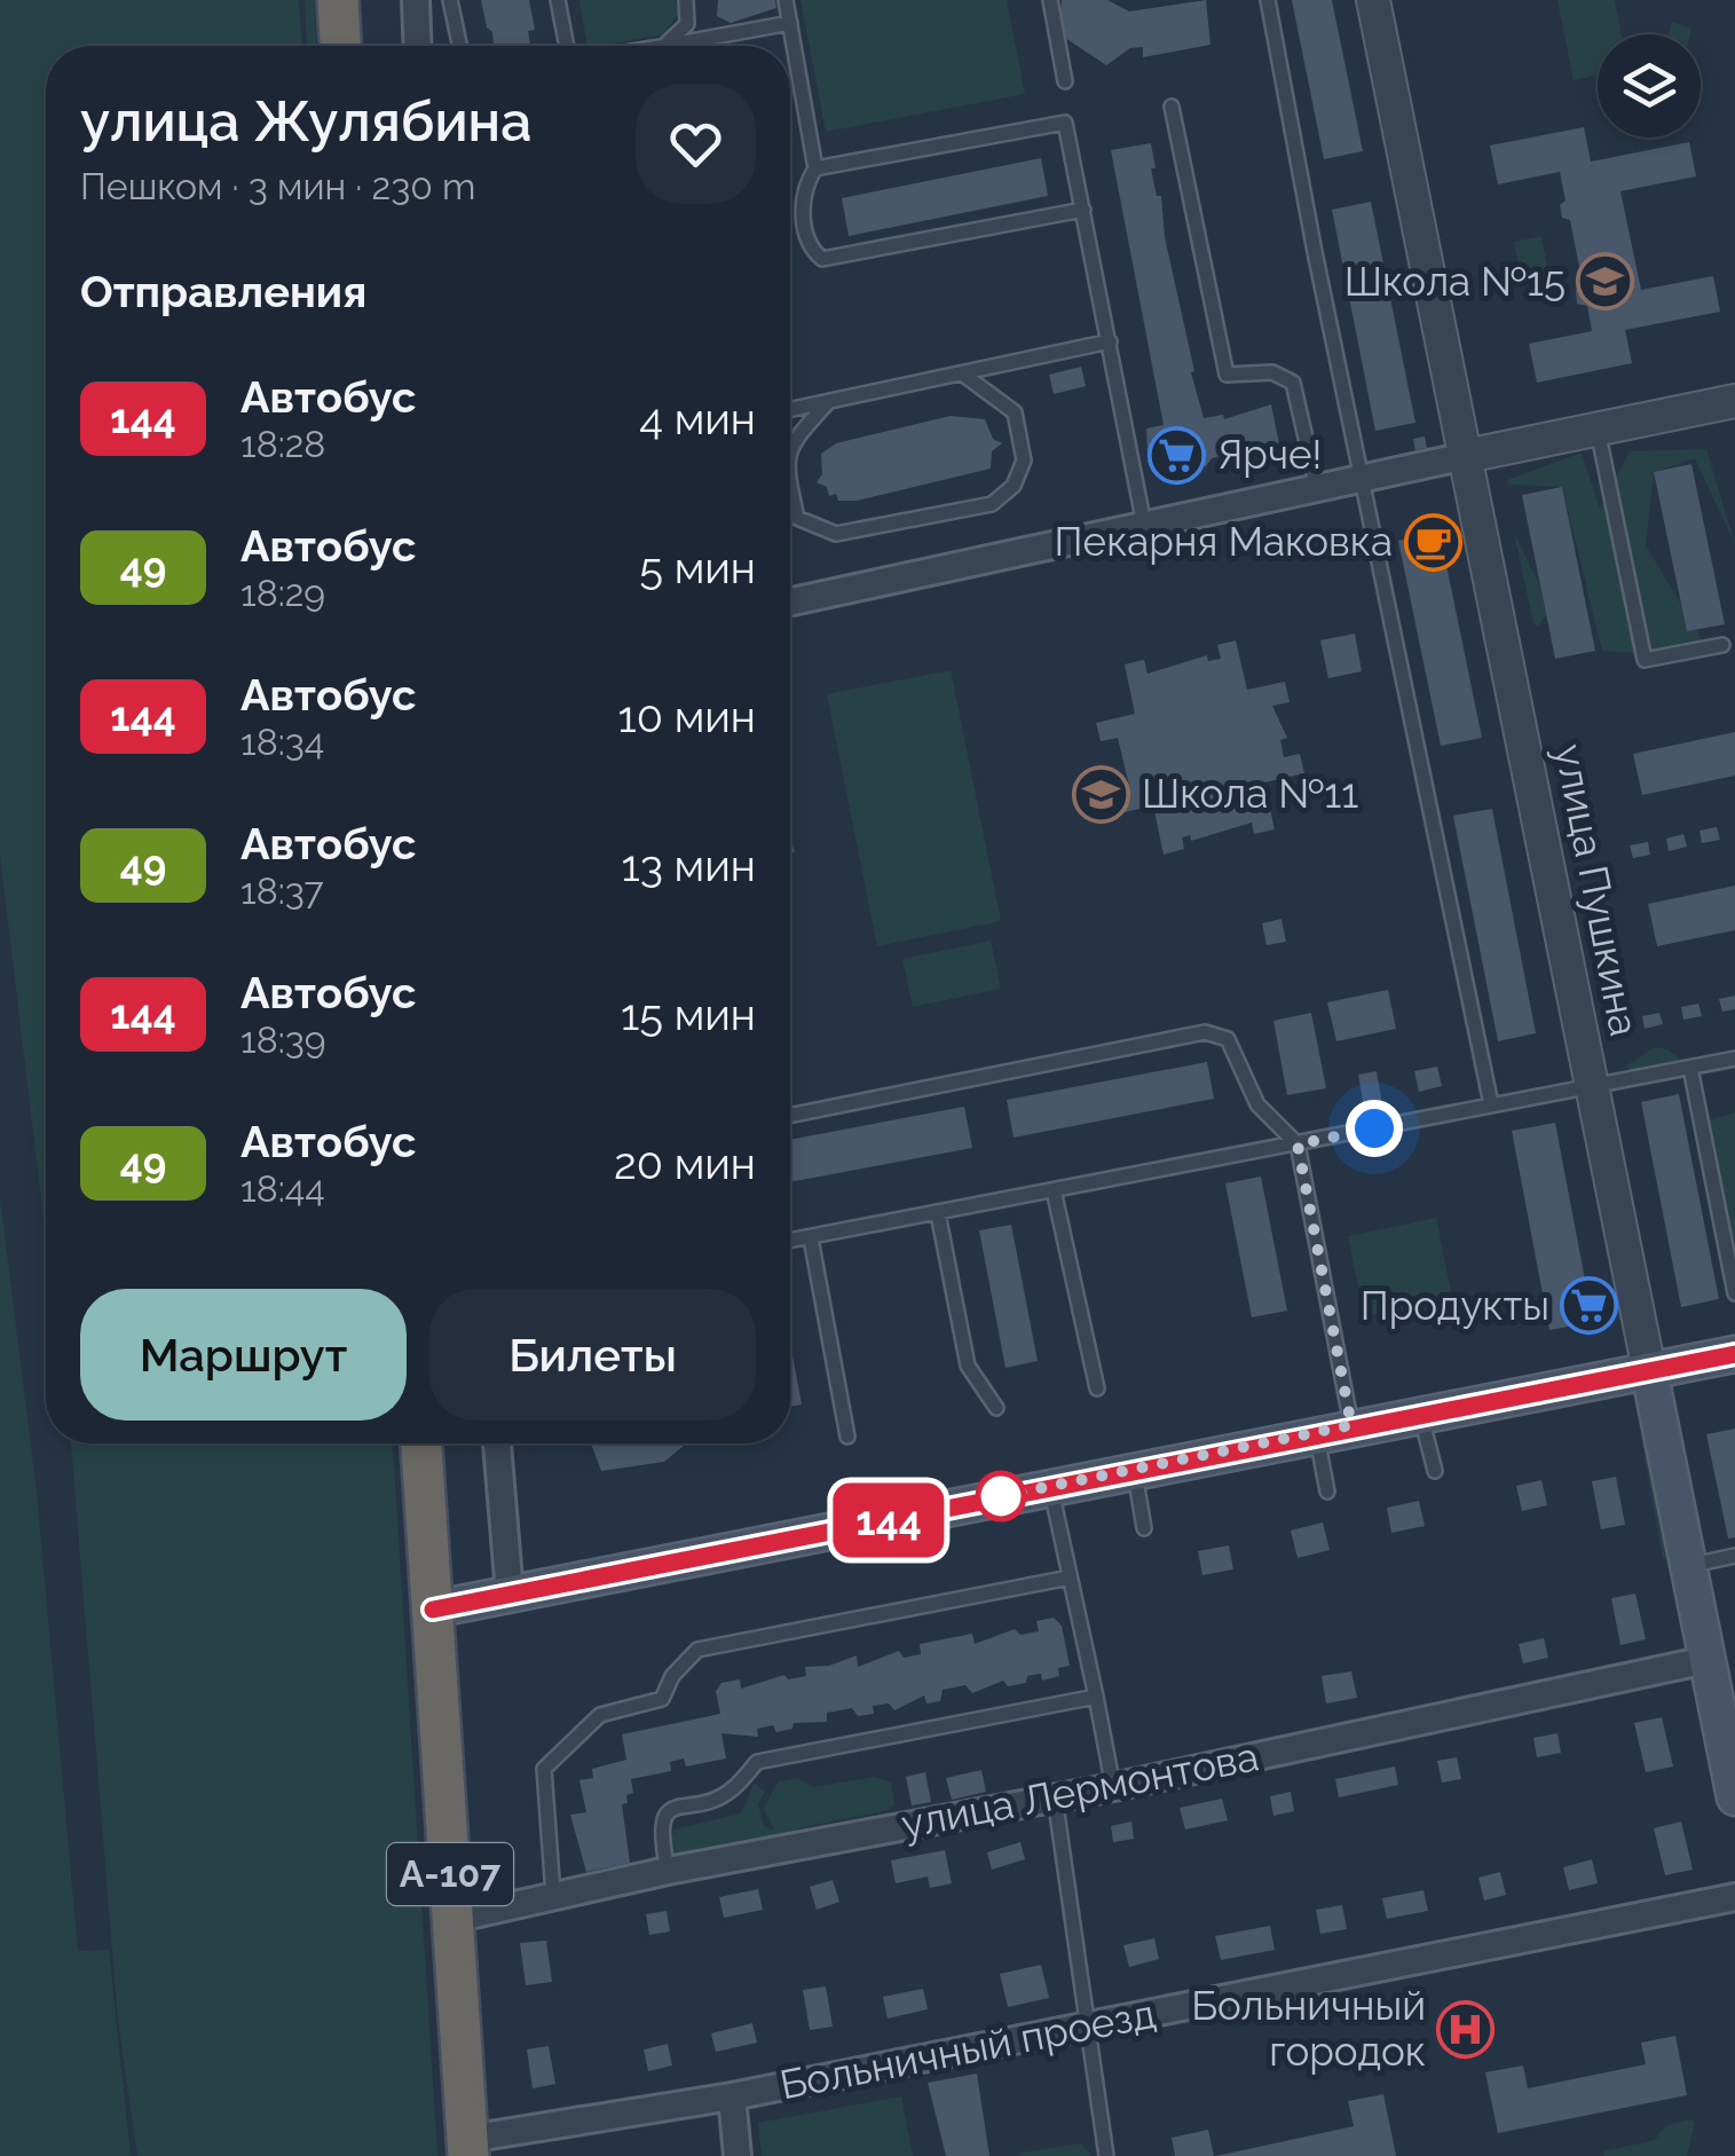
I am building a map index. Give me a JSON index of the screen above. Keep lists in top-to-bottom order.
{
  "streets": {
    "highway": ["А-107"],
    "main road": ["улица Пушкина"],
    "street": ["улица Лермонтова", "Больничный проезд"]
  },
  "crossings": [
    ["улица Пушкина", "улица Лермонтова"],
    ["улица Лермонтова", "А-107"],
    ["А-107", "Больничный проезд"]
  ],
  "places": {
    "school or university": ["Школа №15", "Школа №11"],
    "supermarket": ["Ярче!", "Продукты"],
    "cafe": ["Пекарня Маковка"],
    "hospital": ["Больничный городок"]
  },
  "lines": ["bus line 144"],
  "page": {
    "on_map": "144",
    "heading": [
      ["улица Жулябина", "Пешком · 3 мин · 230 m"],
      "Отправления"
    ],
    "list": [
      {
        "mark": "144",
        "name": "Автобус",
        "note": "18:28",
        "value": "4 мин"
      },
      {
        "mark": "49",
        "name": "Автобус",
        "note": "18:29",
        "value": "5 мин"
      },
      {
        "mark": "144",
        "name": "Автобус",
        "note": "18:34",
        "value": "10 мин"
      },
      {
        "mark": "49",
        "name": "Автобус",
        "note": "18:37",
        "value": "13 мин"
      },
      {
        "mark": "144",
        "name": "Автобус",
        "note": "18:39",
        "value": "15 мин"
      },
      {
        "mark": "49",
        "name": "Автобус",
        "note": "18:44",
        "value": "20 мин"
      }
    ],
    "buttons": ["Маршрут", "Билеты"]
  }
}
